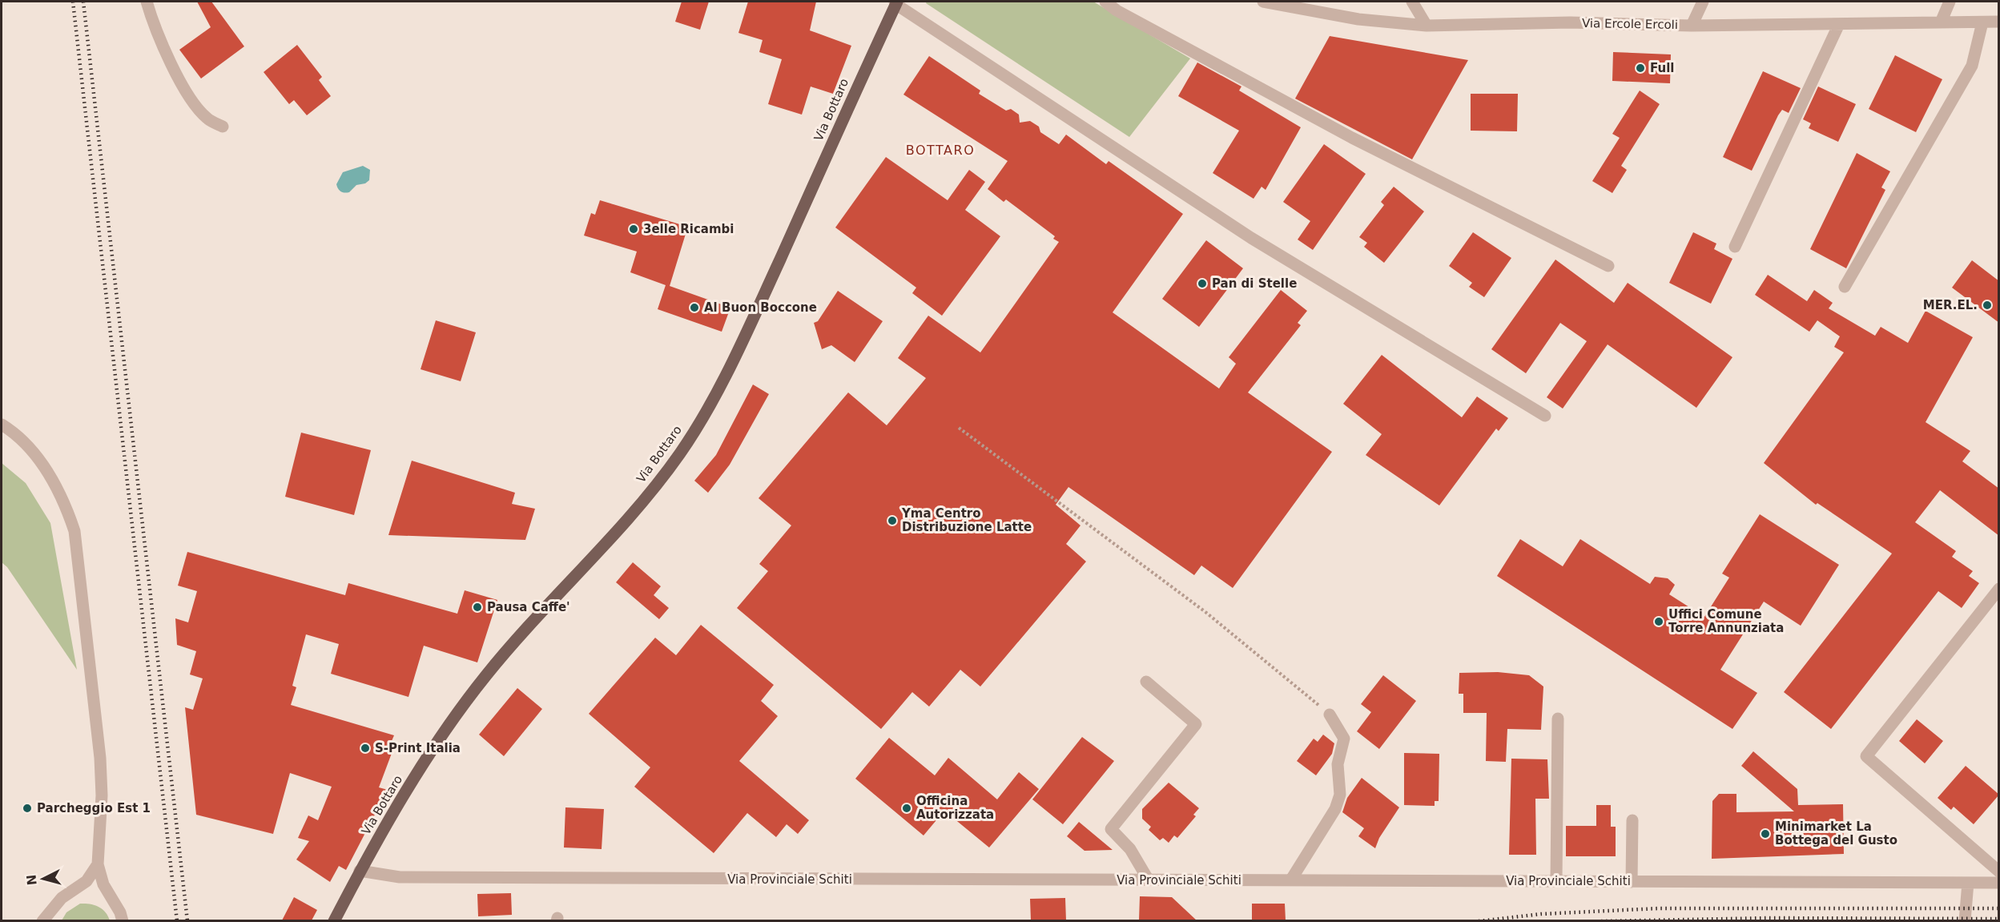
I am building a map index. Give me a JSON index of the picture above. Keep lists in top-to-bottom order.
{
  "streets": {
    "main road": ["Via Bottaro"],
    "street": ["Via Ercole Ercoli", "Via Provinciale Schiti"]
  },
  "crossings": [
    ["Via Bottaro", "Via Provinciale Schiti"]
  ],
  "districts": ["BOTTARO"],
  "places": [
    "Full",
    "3elle Ricambi",
    "Pan di Stelle",
    "MER.EL.",
    "Al Buon Boccone",
    "Yma Centro Distribuzione Latte",
    "Pausa Caffe'",
    "Uffici Comune Torre Annunziata",
    "S-Print Italia",
    "Parcheggio Est 1",
    "Officina Autorizzata",
    "Minimarket La Bottega del Gusto"
  ],
  "north": "left"
}
